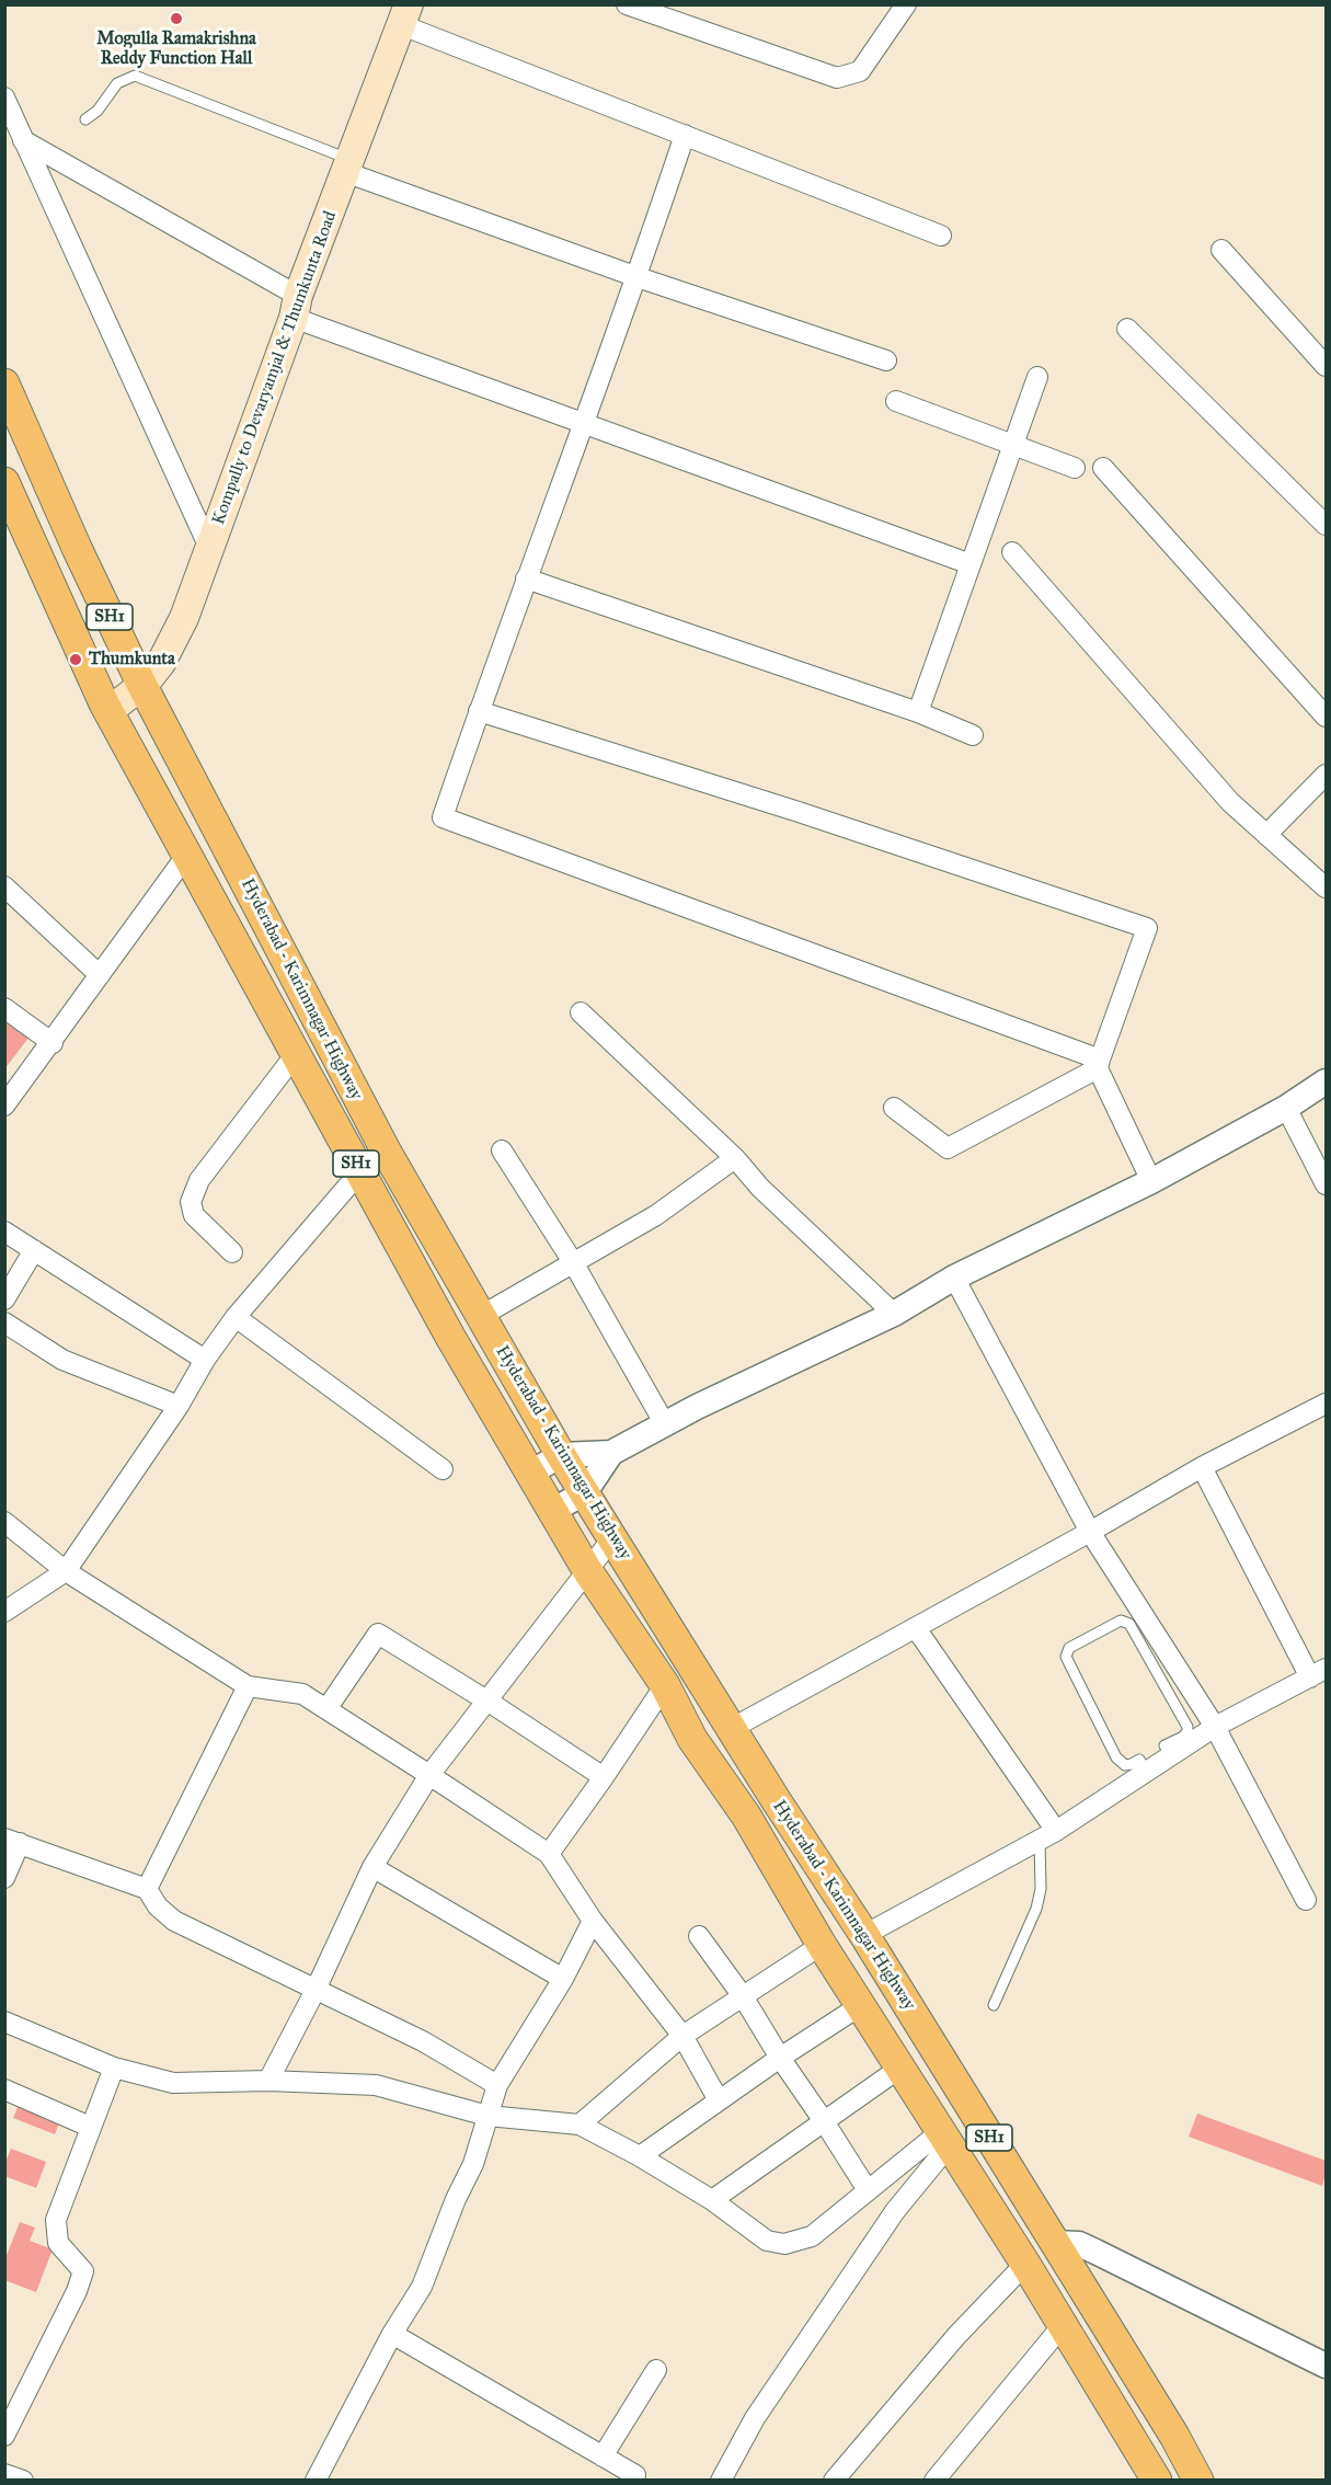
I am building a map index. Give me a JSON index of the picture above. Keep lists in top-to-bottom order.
{
  "streets": {
    "main road": ["Kompally to Devaryamjal & Thumkunta Road", "SH1", "Hyderabad - Karimnagar Highway"]
  },
  "crossings": [
    ["Kompally to Devaryamjal & Thumkunta Road", "Hyderabad - Karimnagar Highway"]
  ],
  "places": ["Mogulla Ramakrishna Reddy Function Hall", "Thumkunta"]
}
